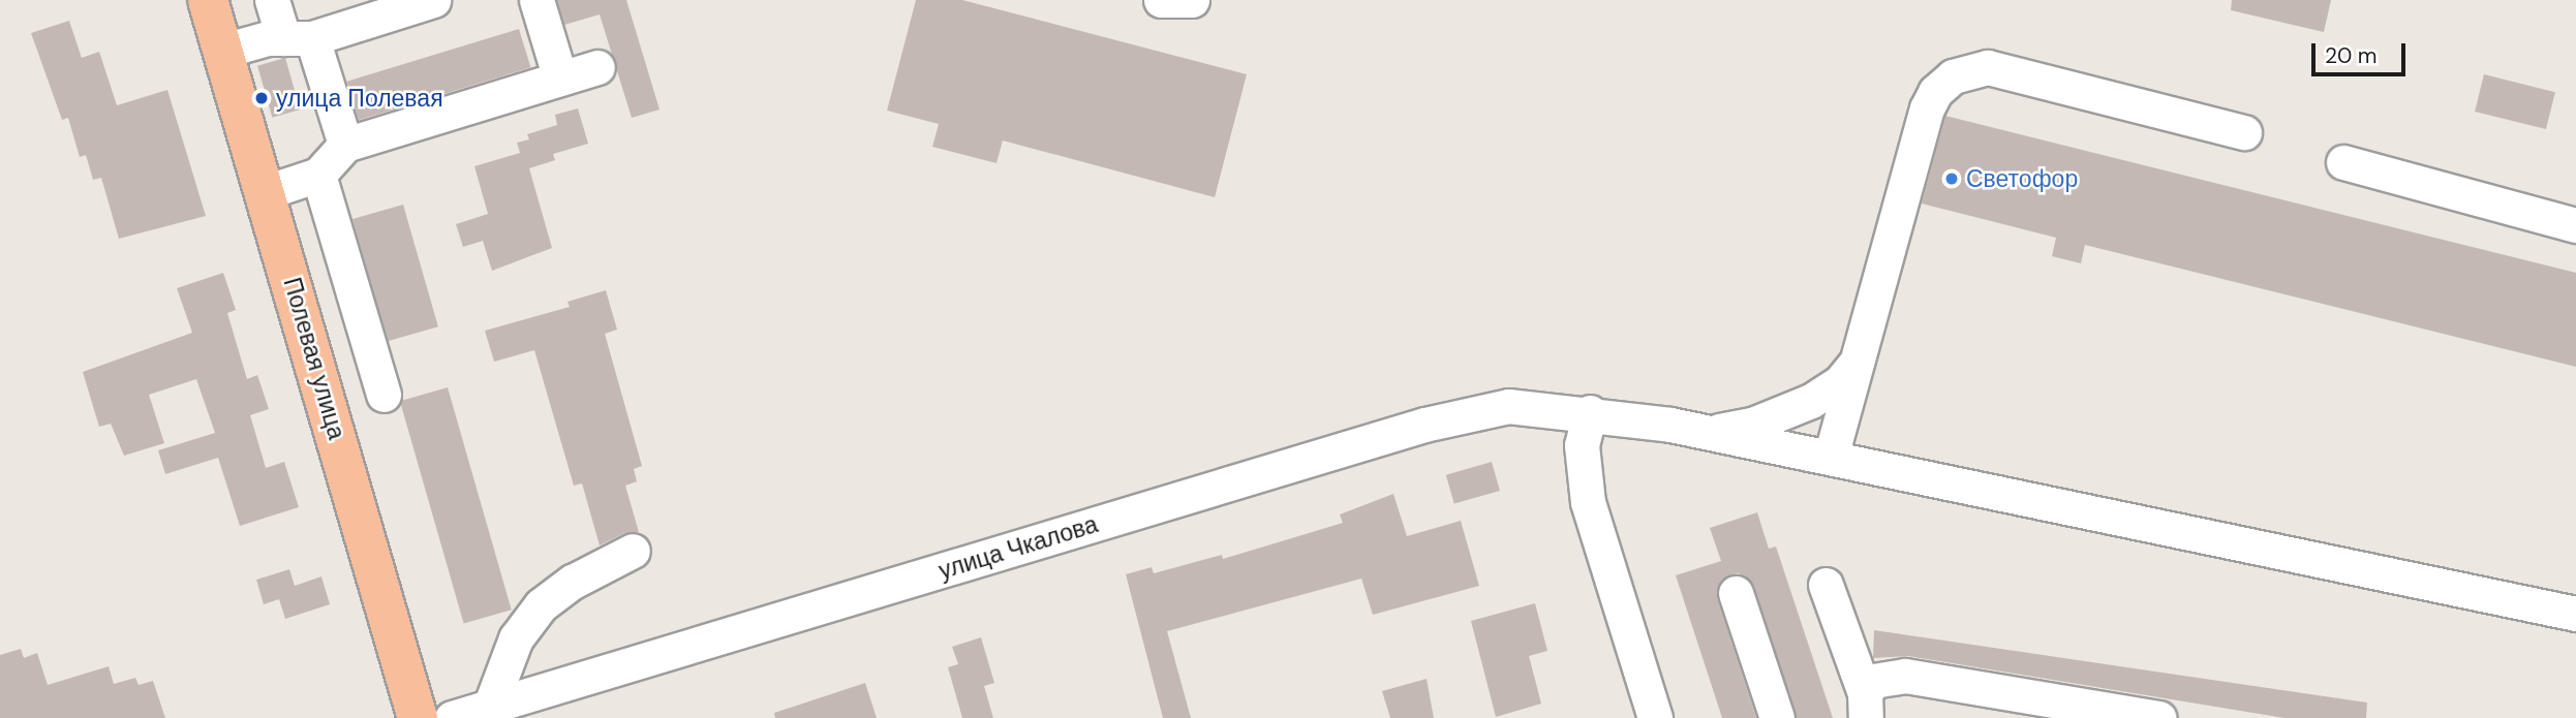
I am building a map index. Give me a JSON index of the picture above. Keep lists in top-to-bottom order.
{
  "streets": {
    "main road": ["Полевая улица"],
    "street": ["улица Чкалова"]
  },
  "places": ["улица Полевая", "Светофор"],
  "scale_bar": "20 m"
}
